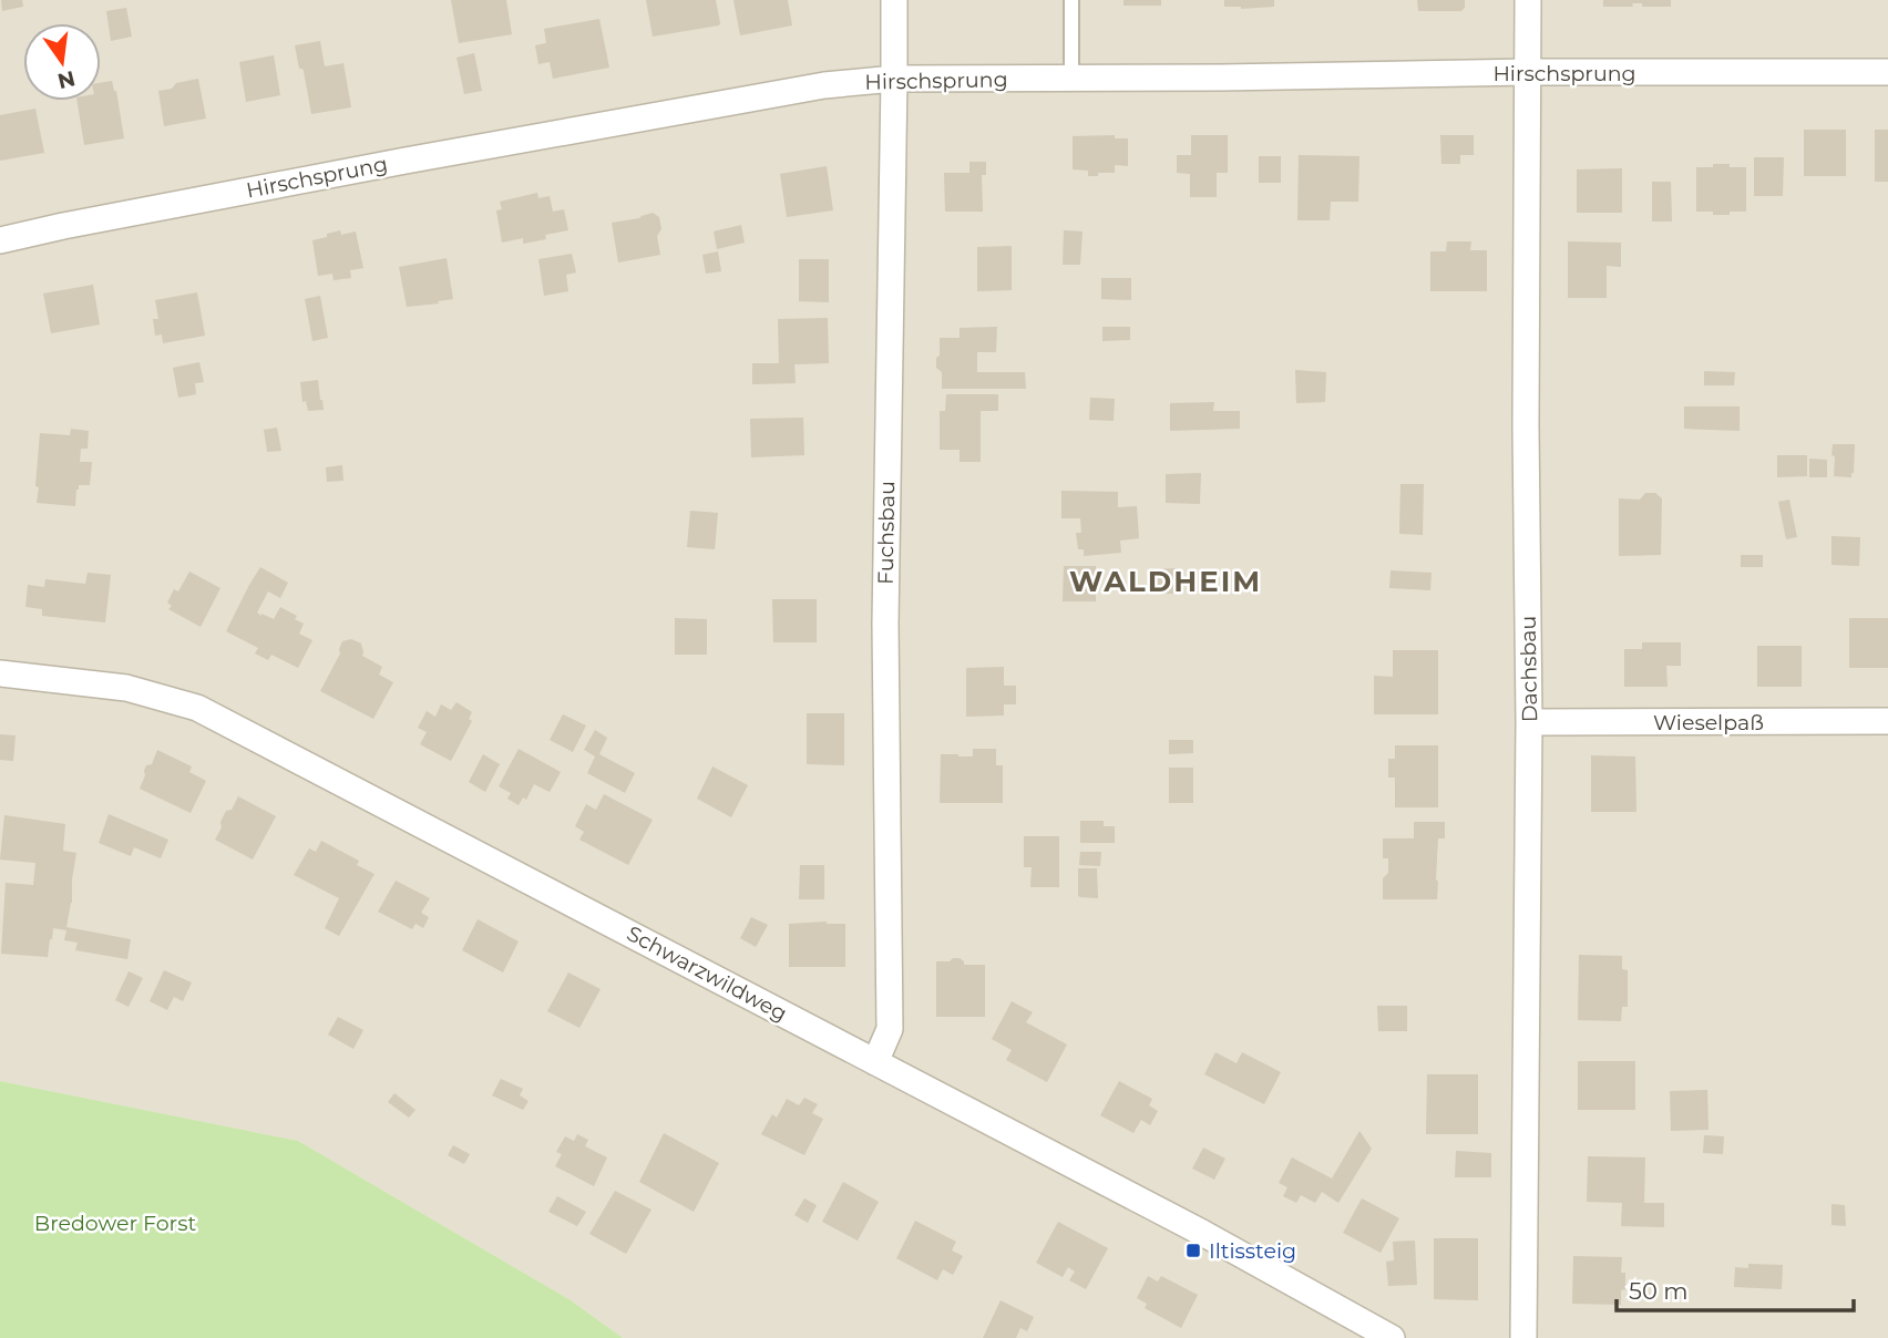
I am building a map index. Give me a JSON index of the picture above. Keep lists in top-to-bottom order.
{
  "streets": {
    "street": [
      "Hirschsprung",
      "Fuchsbau",
      "Dachsbau",
      "Wieselpaß",
      "Schwarzwildweg"
    ]
  },
  "crossings": [
    ["Hirschsprung", "Fuchsbau"],
    ["Hirschsprung", "Dachsbau"],
    ["Fuchsbau", "Schwarzwildweg"],
    ["Dachsbau", "Wieselpaß"]
  ],
  "districts": ["WALDHEIM"],
  "parks": ["Bredower Forst"],
  "places": {
    "transit": ["Iltissteig"]
  },
  "scale_bar": "50 m",
  "north": "bottom"
}
